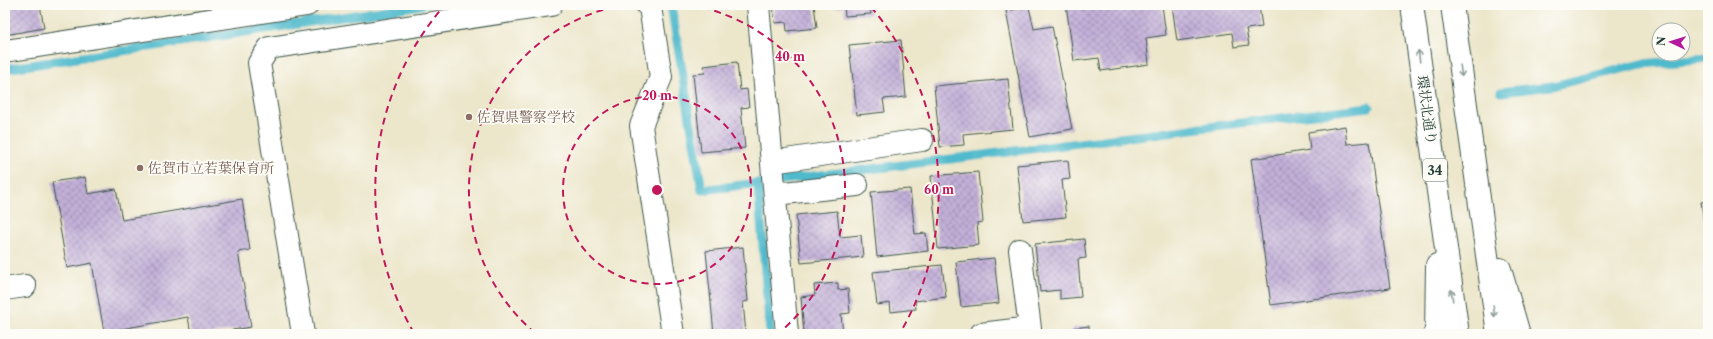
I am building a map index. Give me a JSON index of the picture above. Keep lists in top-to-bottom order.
{
  "streets": {
    "main road": ["環状北通り", "34"]
  },
  "places": ["佐賀県警察学校", "佐賀市立若葉保育所"],
  "north": "left",
  "rings": ["40 m", "20 m", "60 m"]
}
